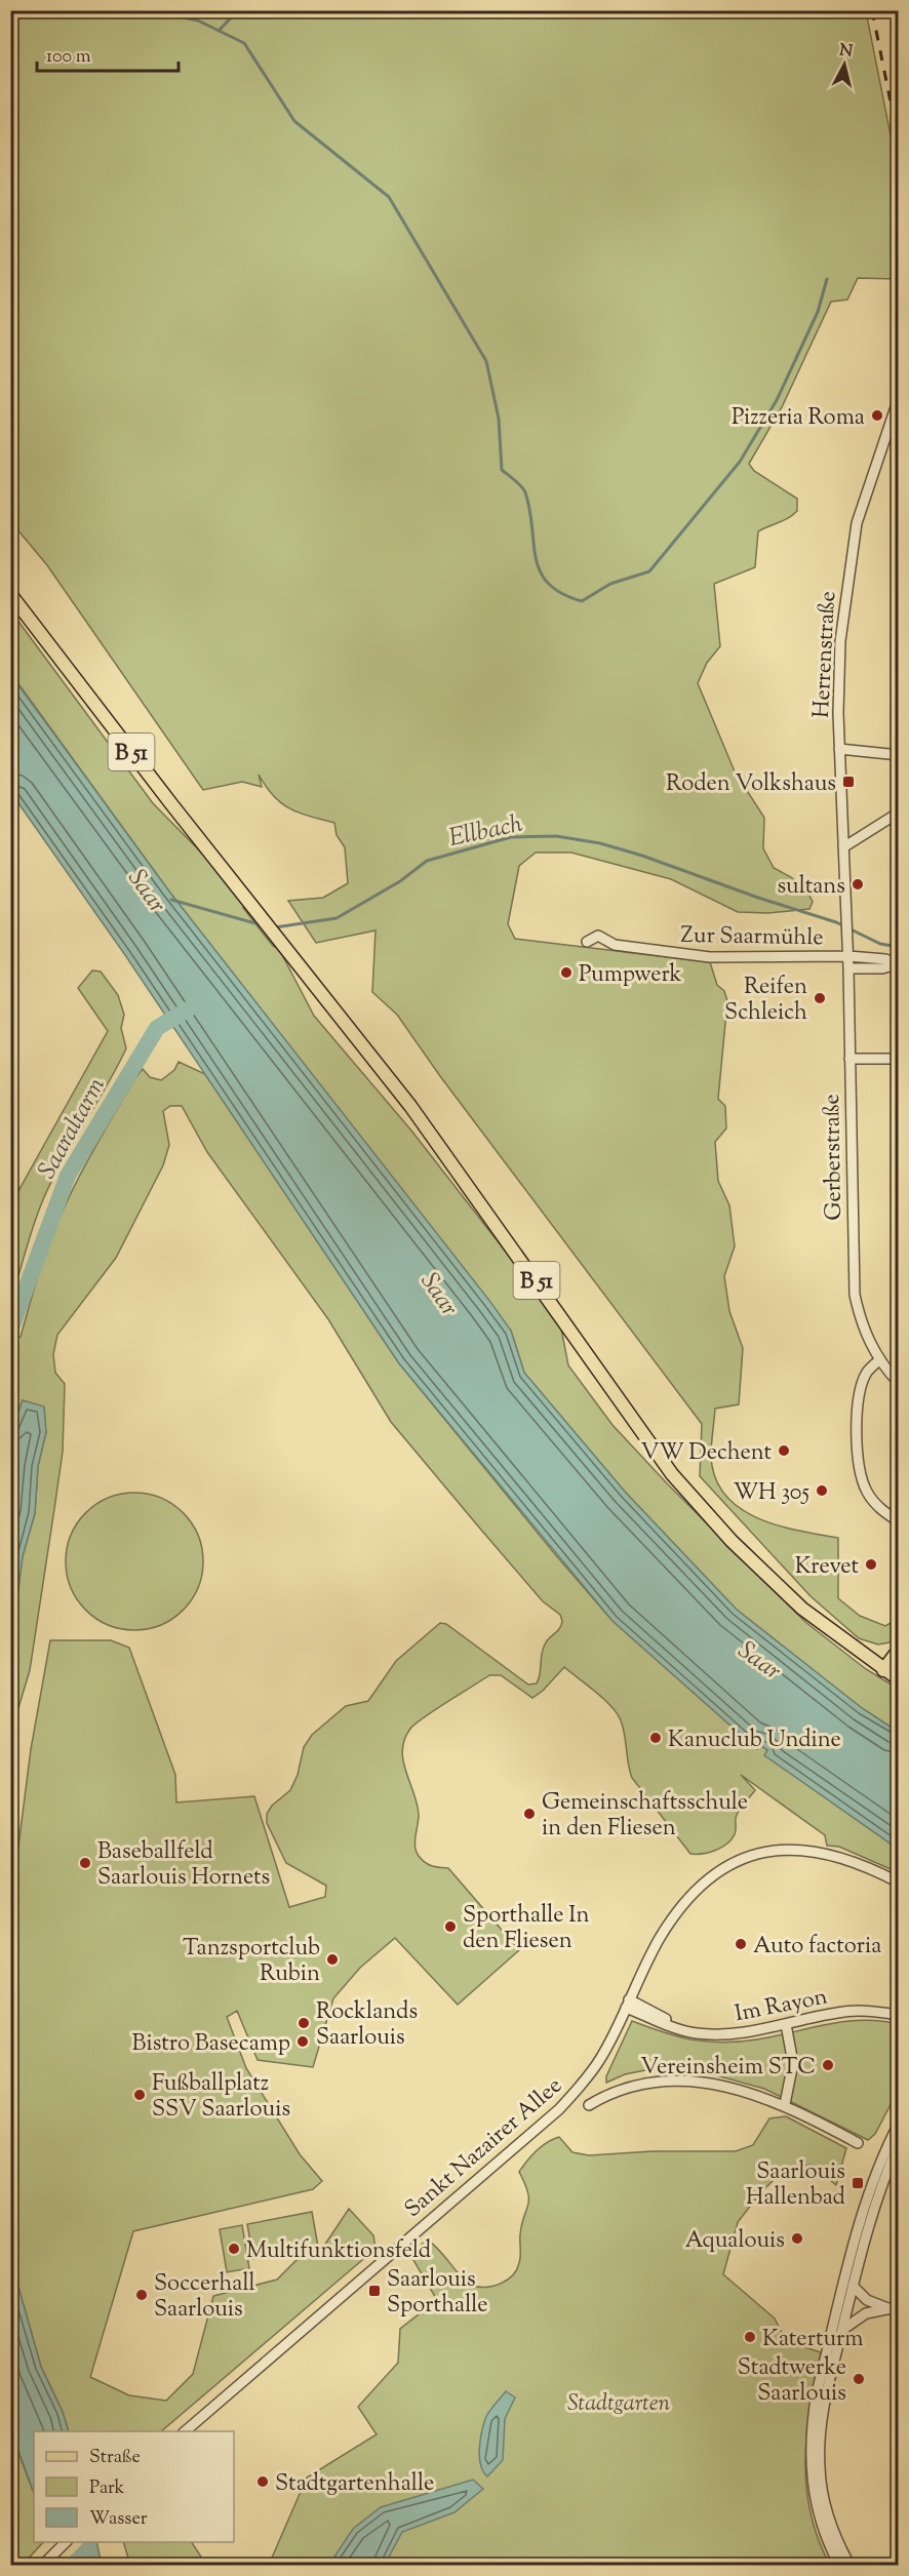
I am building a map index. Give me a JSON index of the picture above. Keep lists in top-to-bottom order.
{
  "streets": {
    "main road": ["B 51"],
    "street": [
      "Herrenstraße",
      "Zur Saarmühle",
      "Gerberstraße",
      "Im Rayon",
      "Sankt Nazairer Allee"
    ]
  },
  "crossings": [
    ["Herrenstraße", "Gerberstraße"],
    ["Zur Saarmühle", "Gerberstraße"],
    ["Im Rayon", "Sankt Nazairer Allee"]
  ],
  "water": ["Ellbach", "Saar", "Saaraltarm"],
  "parks": ["Stadtgarten"],
  "places": {
    "other": [
      "Pizzeria Roma",
      "sultans",
      "Pumpwerk",
      "Reifen Schleich",
      "VW Dechent",
      "WH 305",
      "Krevet",
      "Kanuclub Undine",
      "Gemeinschaftsschule in den Fliesen",
      "Baseballfeld Saarlouis Hornets",
      "Sporthalle In den Fliesen",
      "Auto factoria",
      "Tanzsportclub Rubin",
      "Rocklands Saarlouis",
      "Bistro Basecamp",
      "Vereinsheim STC",
      "Fußballplatz SSV Saarlouis",
      "Aqualouis",
      "Multifunktionsfeld",
      "Soccerhall Saarlouis",
      "Katerturm",
      "Stadtwerke Saarlouis",
      "Stadtgartenhalle"
    ],
    "transit": ["Roden Volkshaus", "Saarlouis Hallenbad", "Saarlouis Sporthalle"]
  },
  "legend": ["Straße", "Park", "Wasser"],
  "scale_bar": "100 m",
  "north": "top"
}
